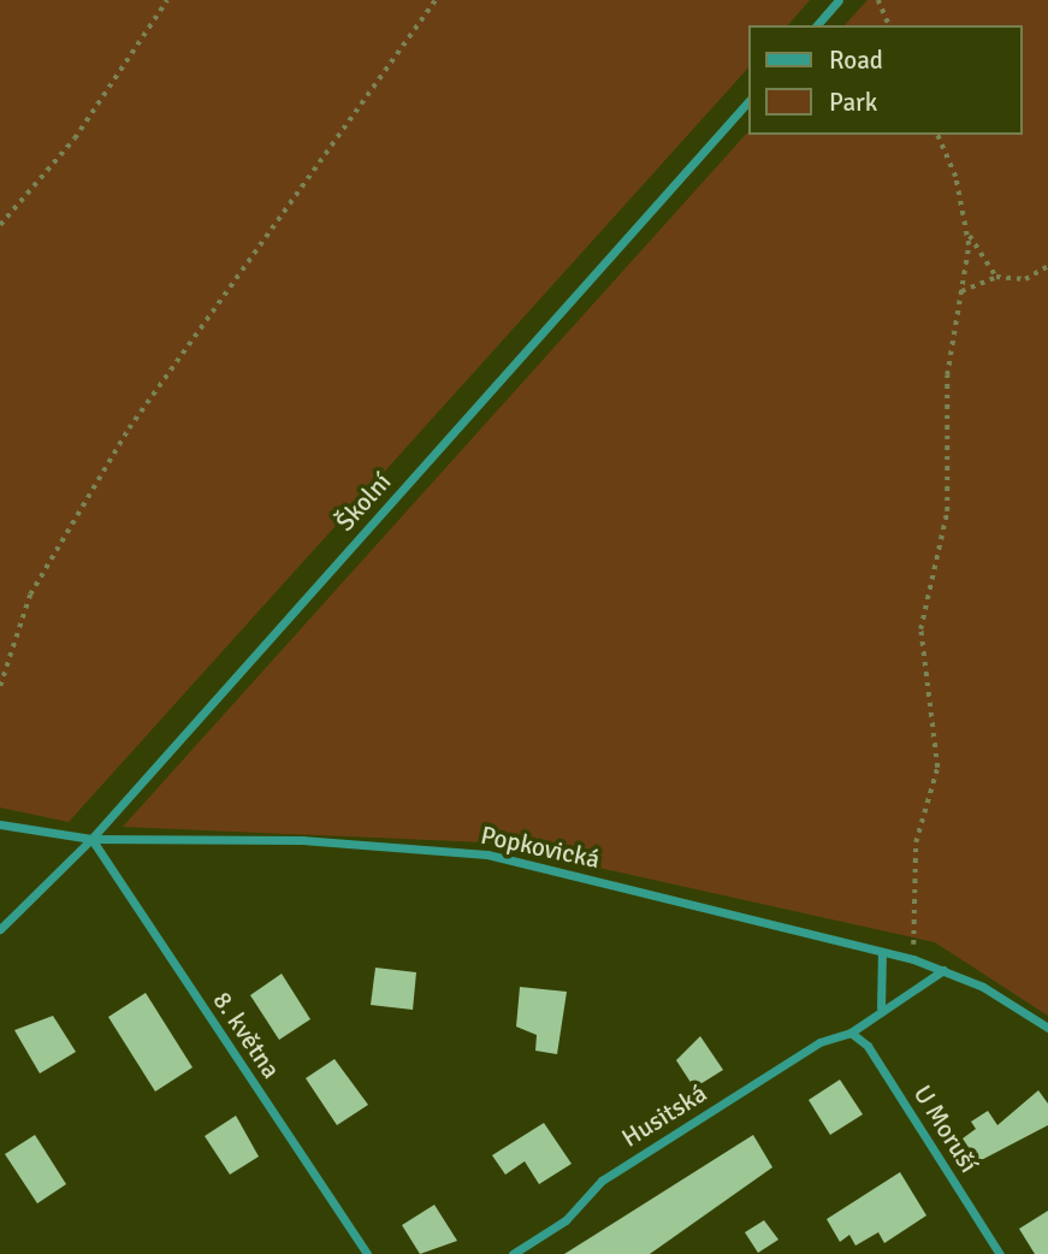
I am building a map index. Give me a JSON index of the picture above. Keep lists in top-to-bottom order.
{
  "streets": {
    "street": [
      "Školní",
      "Popkovická",
      "8. května",
      "Husitská",
      "U Moruší"
    ]
  },
  "crossings": [
    ["Školní", "Popkovická"],
    ["Školní", "8. května"],
    ["Popkovická", "8. května"],
    ["Popkovická", "Husitská"],
    ["Husitská", "U Moruší"]
  ],
  "legend": ["Road", "Park"]
}
